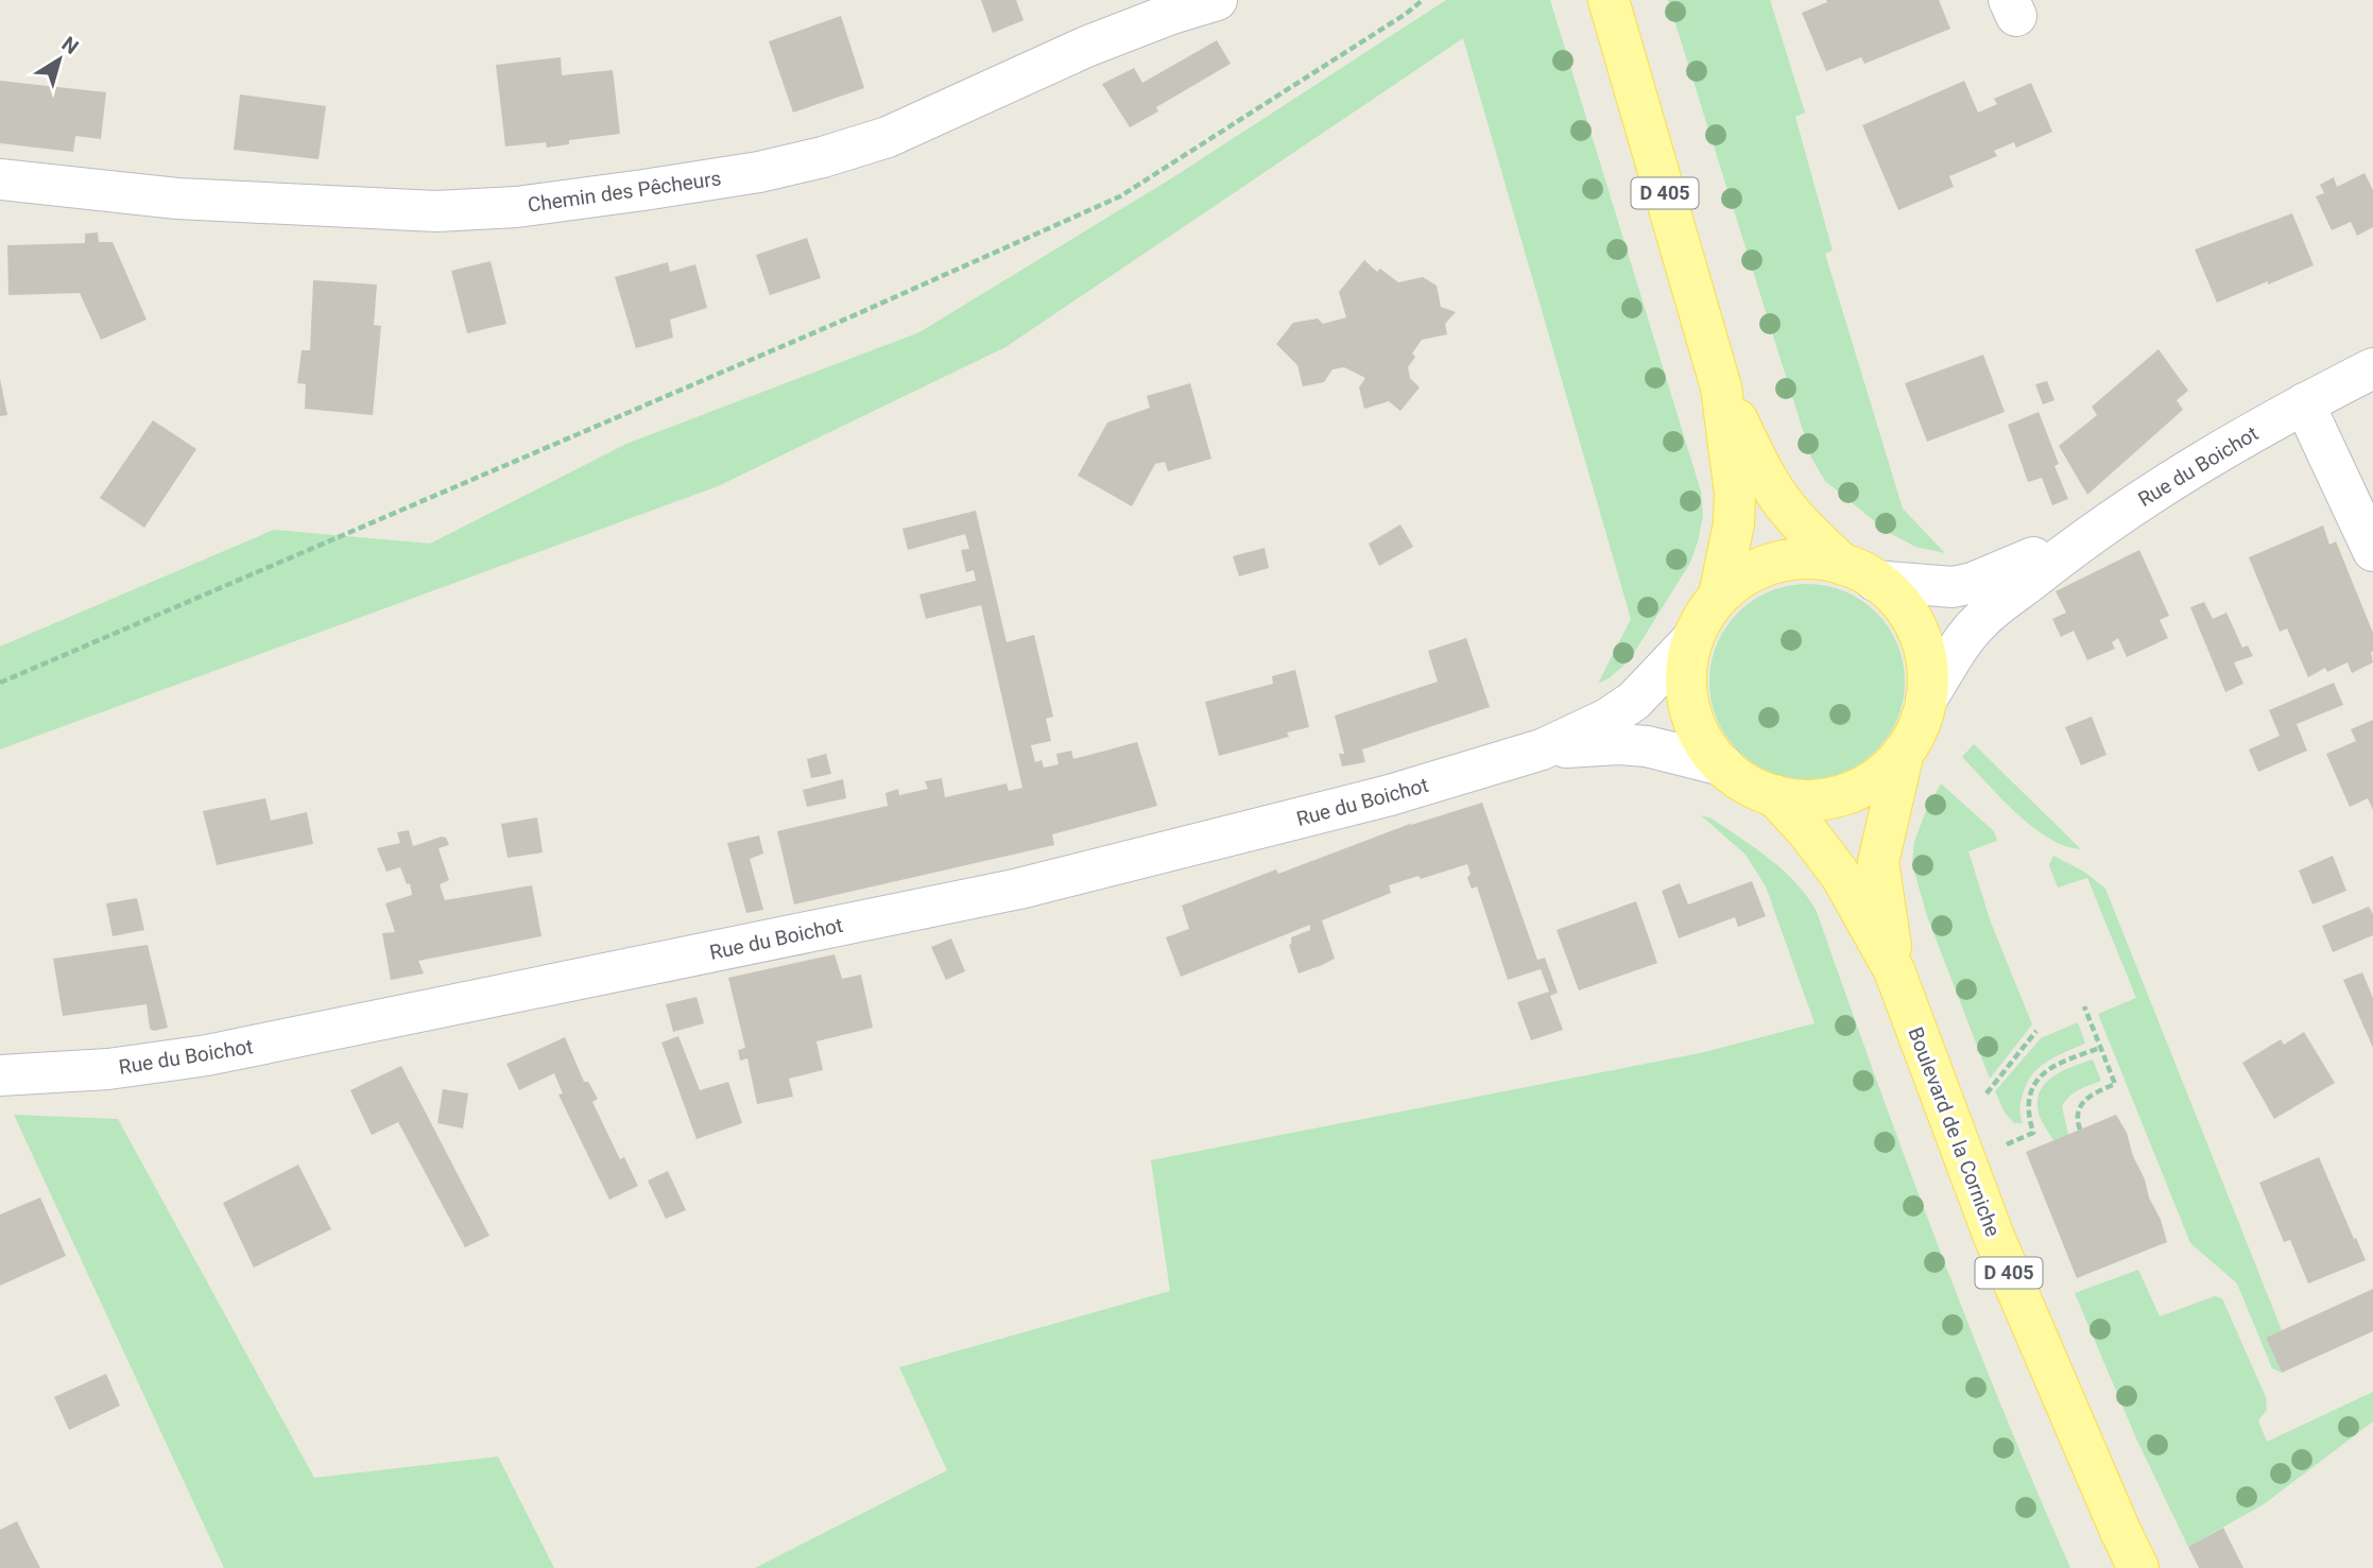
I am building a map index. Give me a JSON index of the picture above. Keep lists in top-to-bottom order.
{
  "streets": {
    "main road": ["D 405", "Boulevard de la Corniche"],
    "street": ["Chemin des Pêcheurs", "Rue du Boichot"]
  },
  "crossings": [
    ["D 405", "Rue du Boichot"],
    ["D 405", "Boulevard de la Corniche"],
    ["Rue du Boichot", "Boulevard de la Corniche"]
  ],
  "north": "top right"
}
